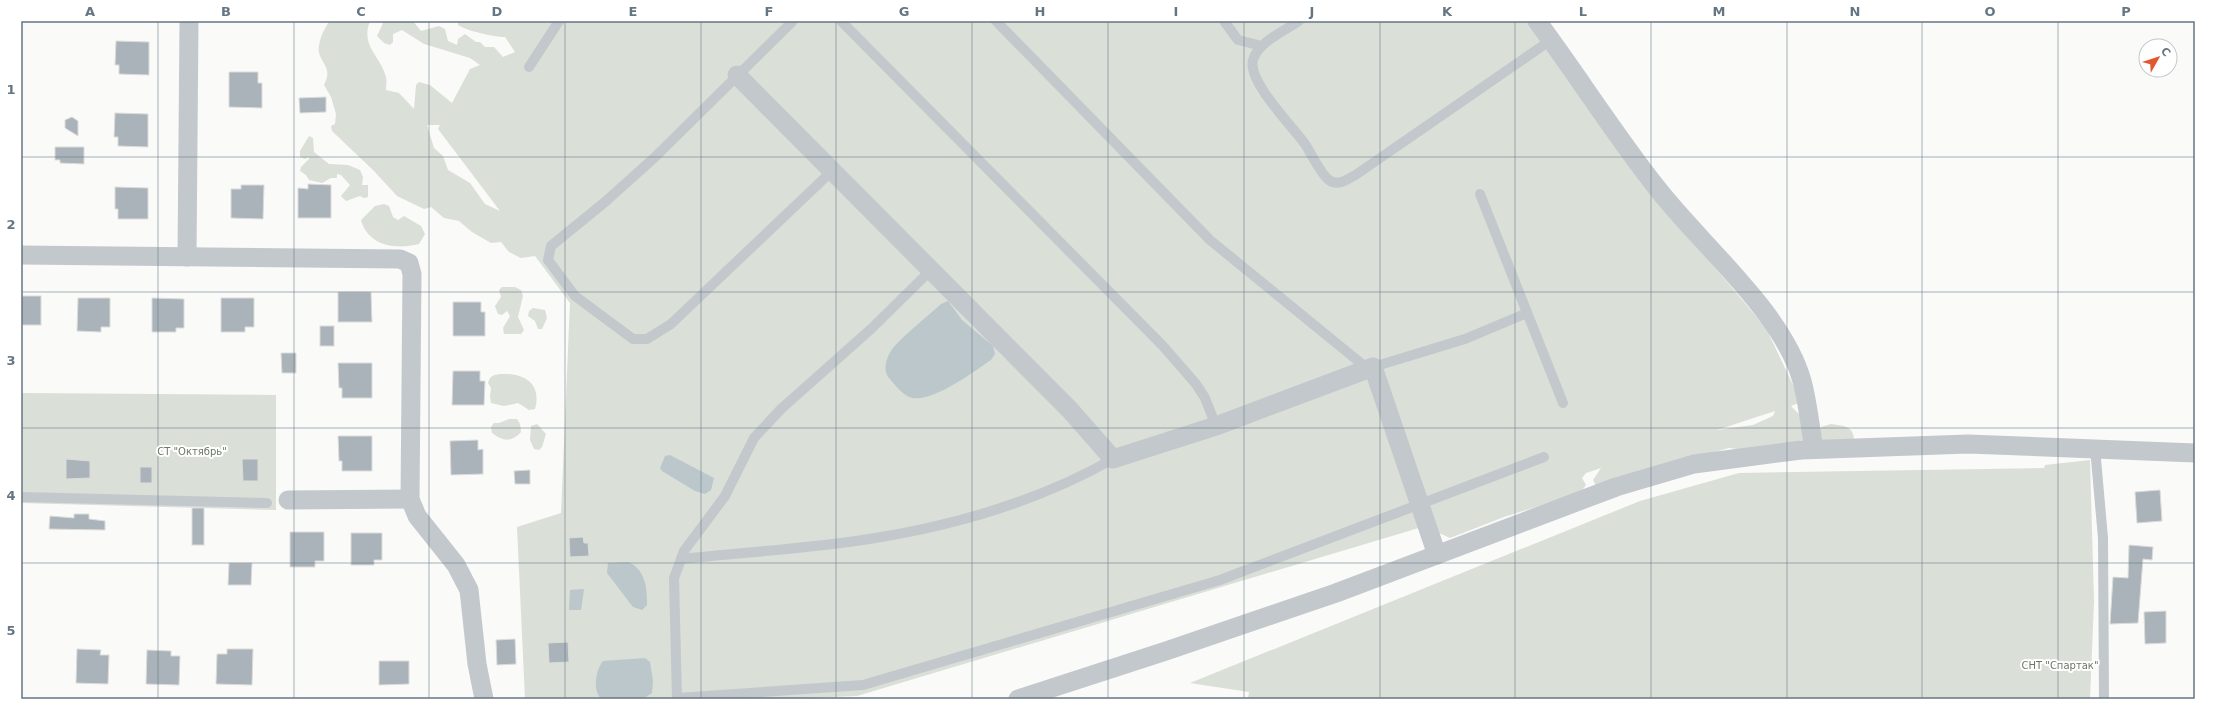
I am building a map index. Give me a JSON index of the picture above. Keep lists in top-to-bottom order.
{
  "parks": ["СТ \"Октябрь\"", "СНТ \"Спартак\""],
  "north": "top right",
  "grid": {
    "columns": [
      "A",
      "B",
      "C",
      "D",
      "E",
      "F",
      "G",
      "H",
      "I",
      "J",
      "K",
      "L",
      "M",
      "N",
      "O",
      "P"
    ],
    "rows": [
      "1",
      "2",
      "3",
      "4",
      "5"
    ]
  }
}
